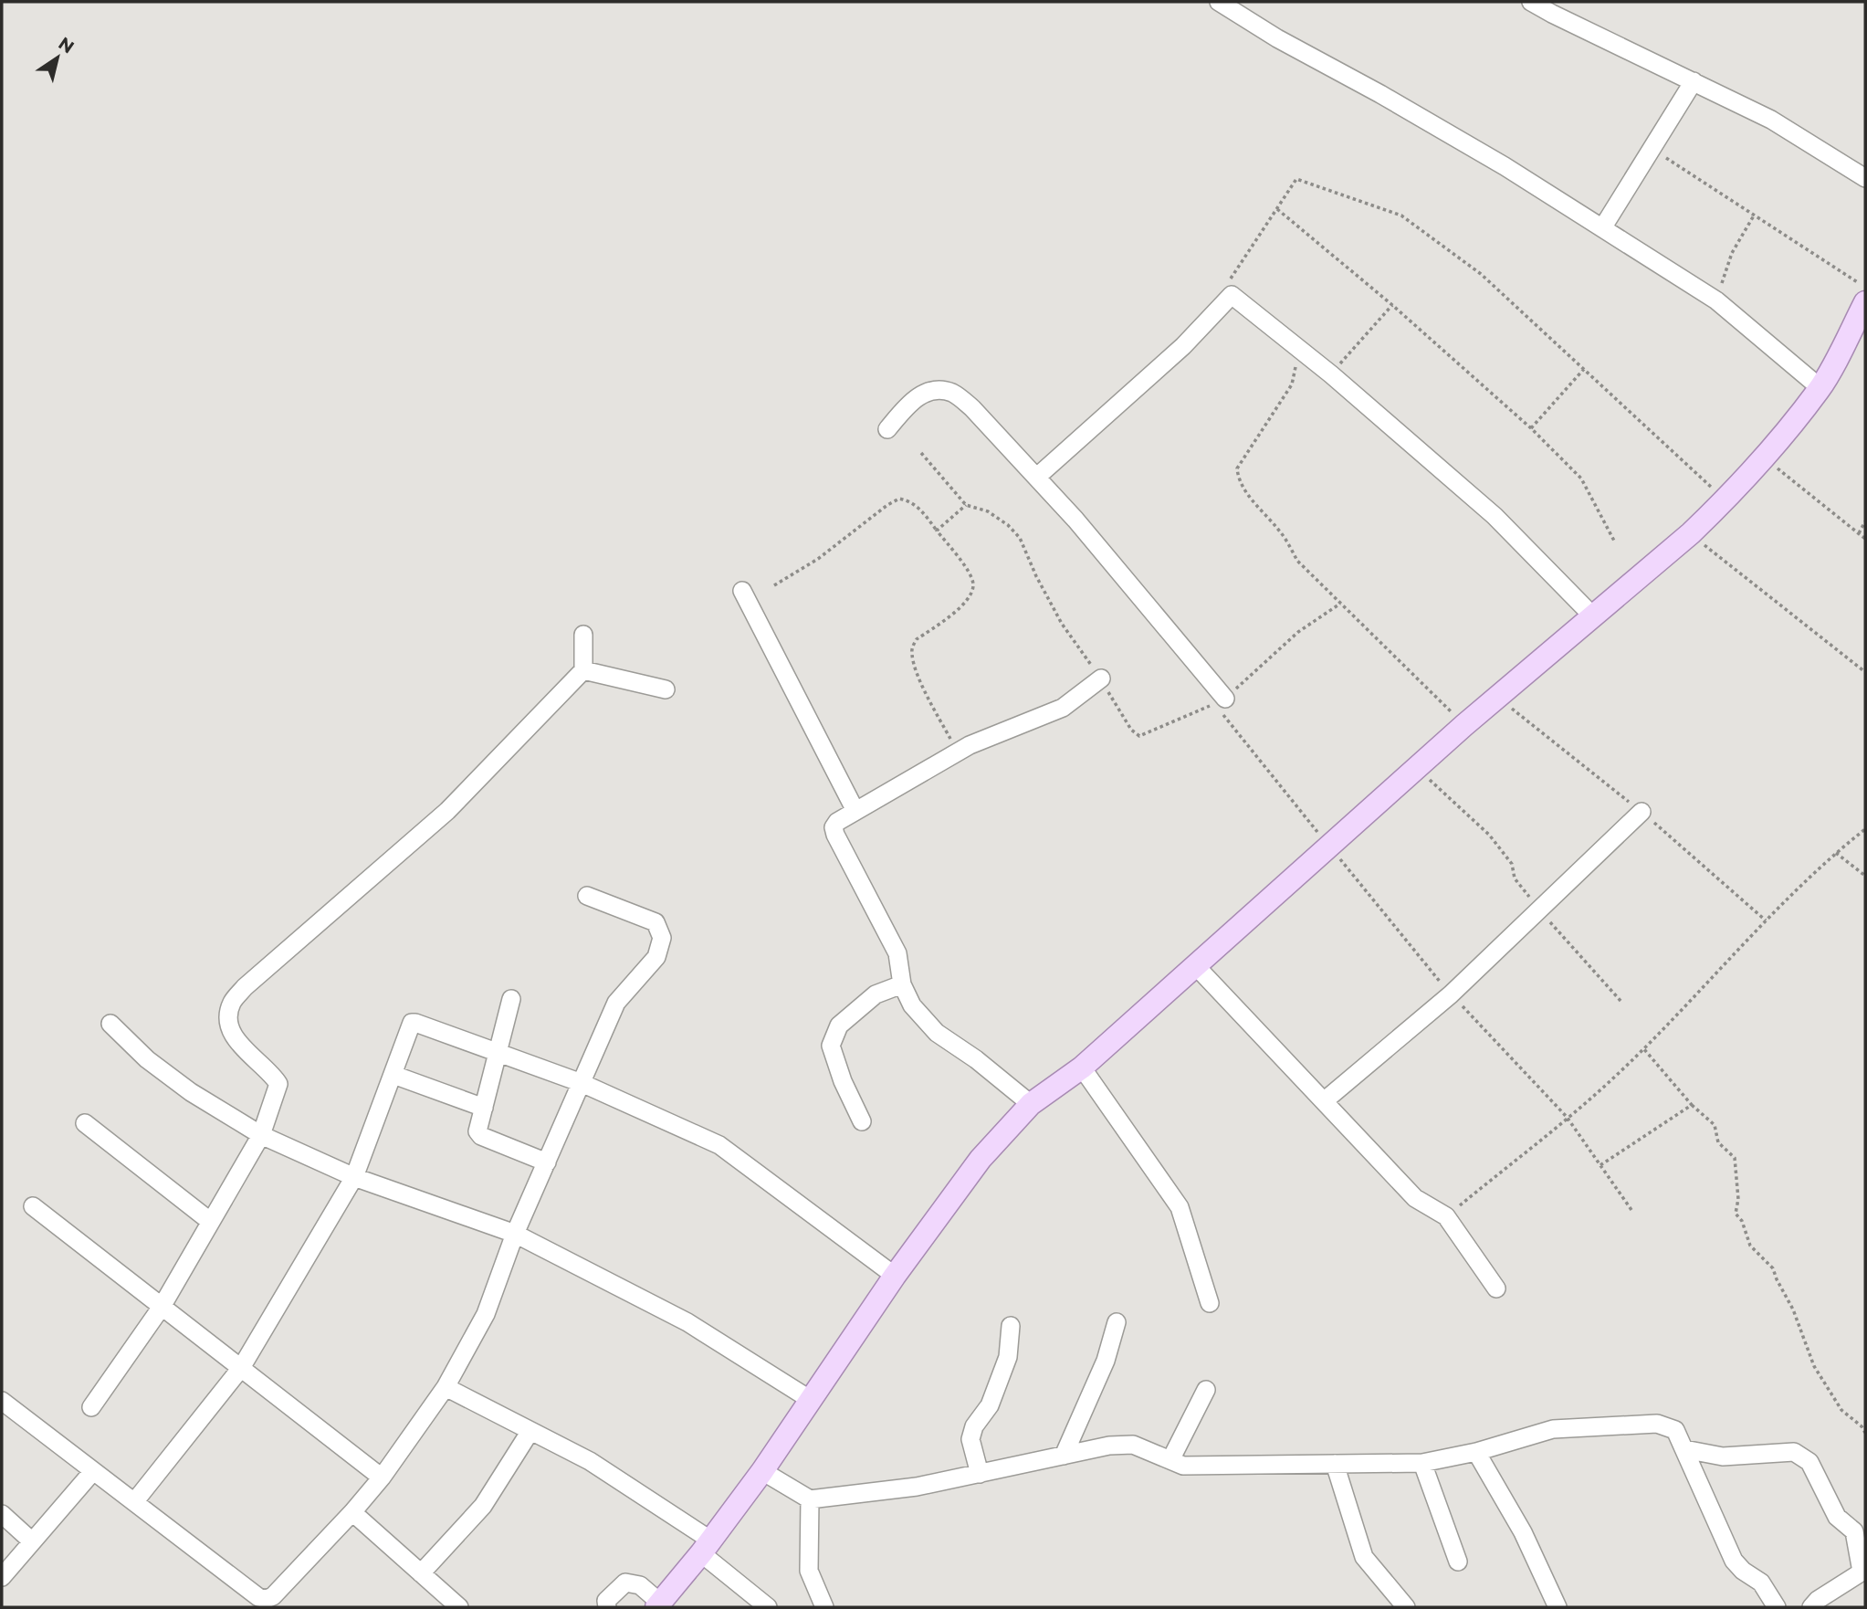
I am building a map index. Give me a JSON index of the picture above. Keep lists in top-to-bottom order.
{
  "north": "top right"
}
